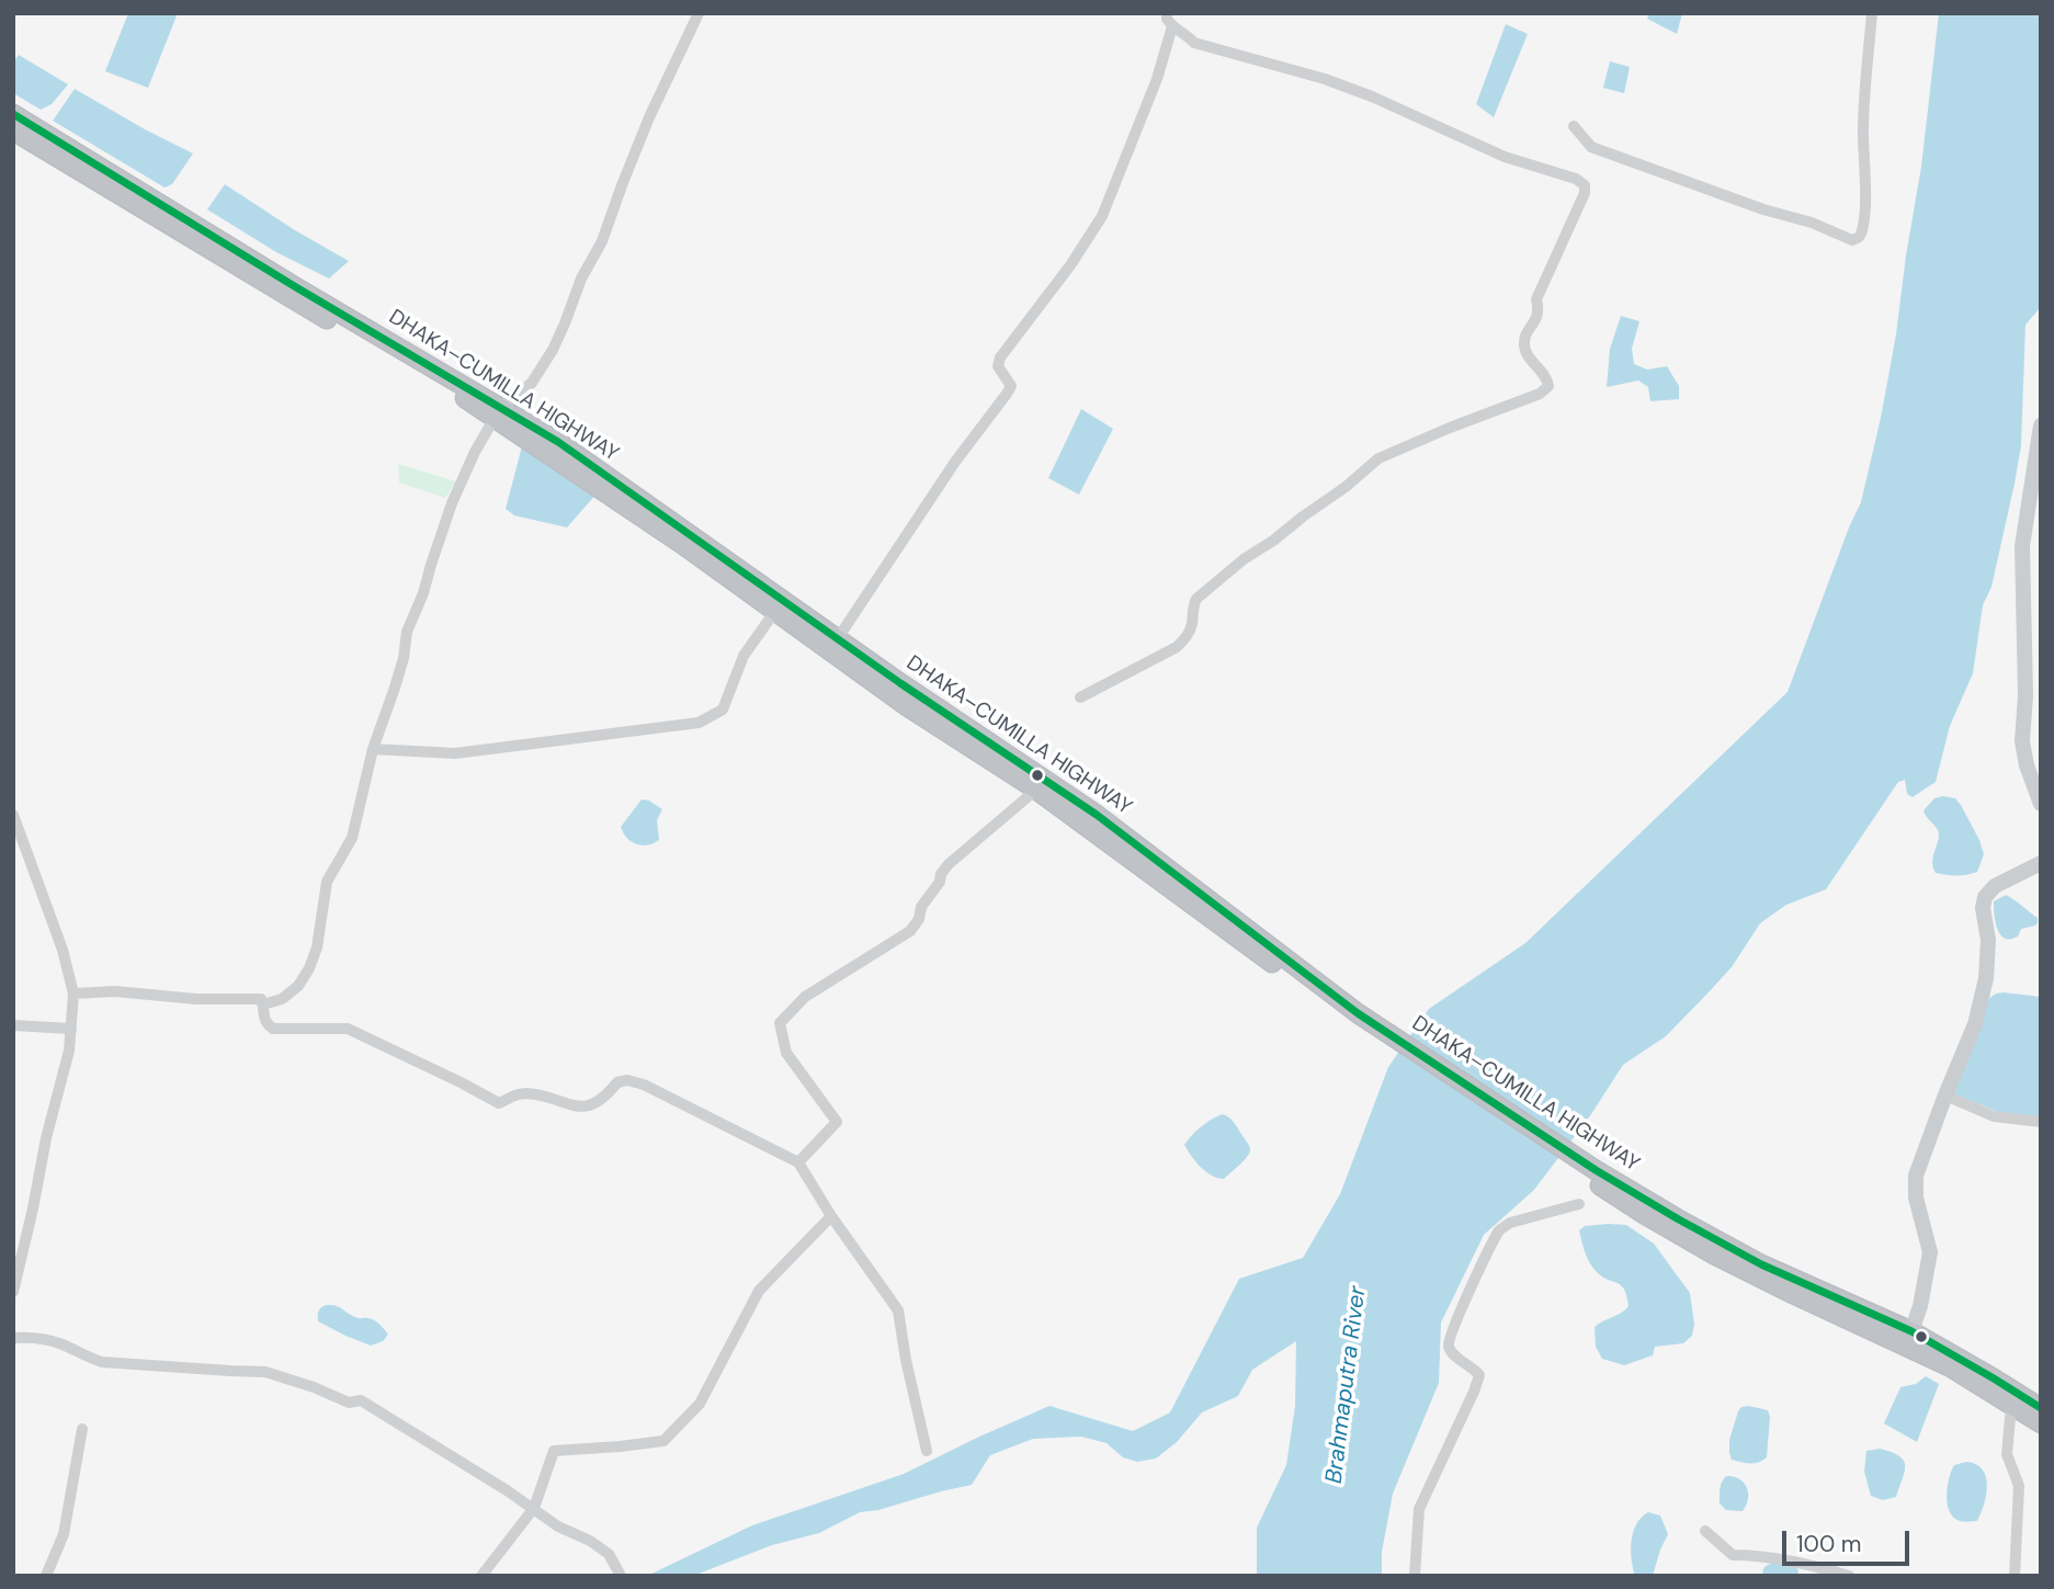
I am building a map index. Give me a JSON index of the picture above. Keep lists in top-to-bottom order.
{
  "streets": {
    "highway": ["DHAKA–CUMILLA HIGHWAY"]
  },
  "water": ["Brahmaputra River"],
  "scale_bar": "100 m"
}
